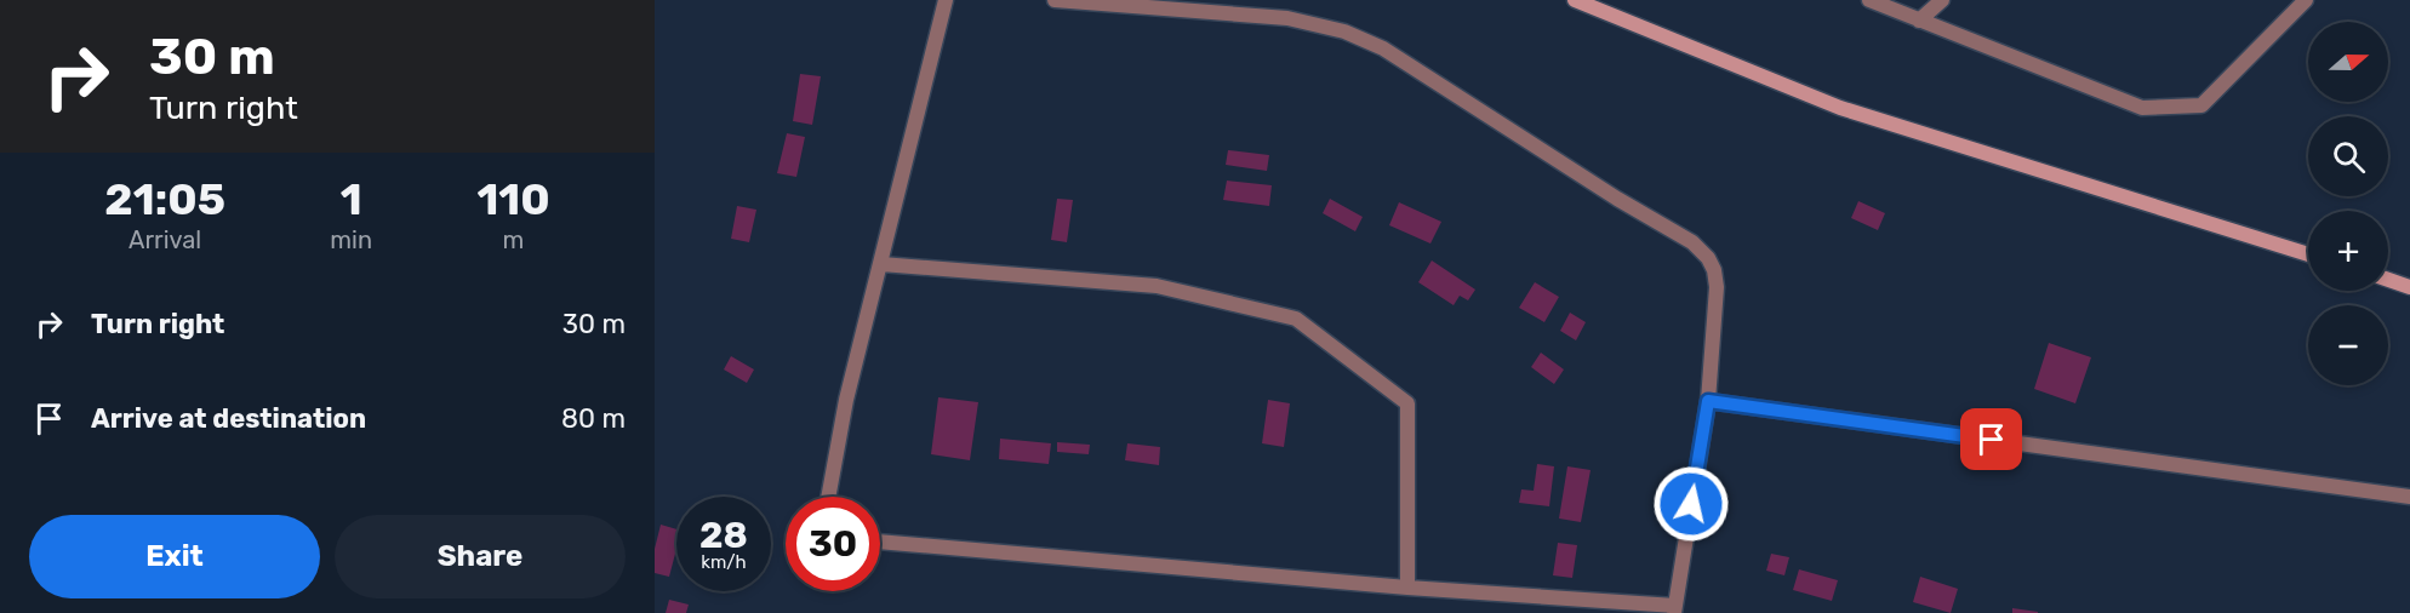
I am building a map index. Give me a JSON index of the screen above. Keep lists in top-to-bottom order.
{
  "north": "right",
  "page": {
    "turn": ["30 m", "Turn right"],
    "map_buttons": ["+", "−"],
    "eta": [
      "21:05",
      "Arrival",
      "1",
      "min",
      "110",
      "m"
    ],
    "list": [
      {
        "name": "Turn right",
        "value": "30 m"
      },
      {
        "name": "Arrive at destination",
        "value": "80 m"
      }
    ],
    "speed": "28 km/h",
    "limit": "30",
    "buttons": ["Exit", "Share"]
  }
}
